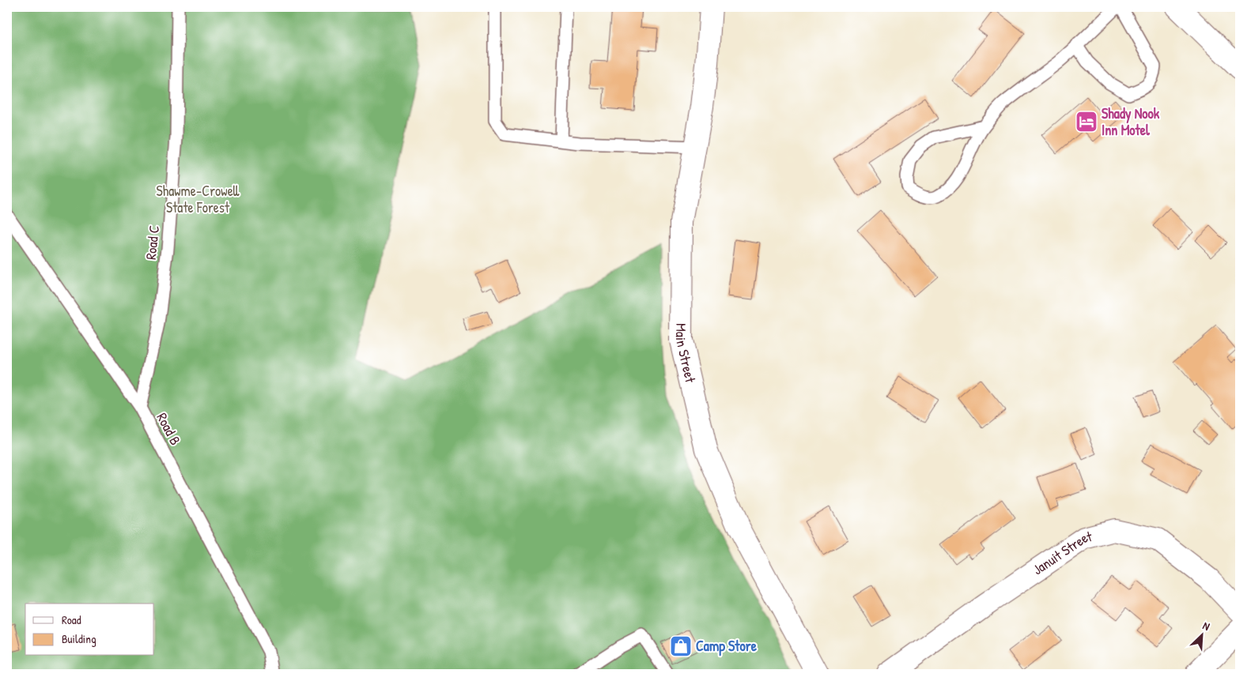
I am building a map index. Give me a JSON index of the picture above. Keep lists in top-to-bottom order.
{
  "streets": {
    "main road": ["Main Street", "Januit Street"],
    "lane": ["Road C", "Road B"]
  },
  "crossings": [
    ["Road C", "Road B"]
  ],
  "parks": ["Shawme-Crowell State Forest"],
  "places": {
    "hotel": ["Shady Nook Inn Motel"],
    "shop": ["Camp Store"]
  },
  "legend": ["Road", "Building"],
  "north": "top right"
}
